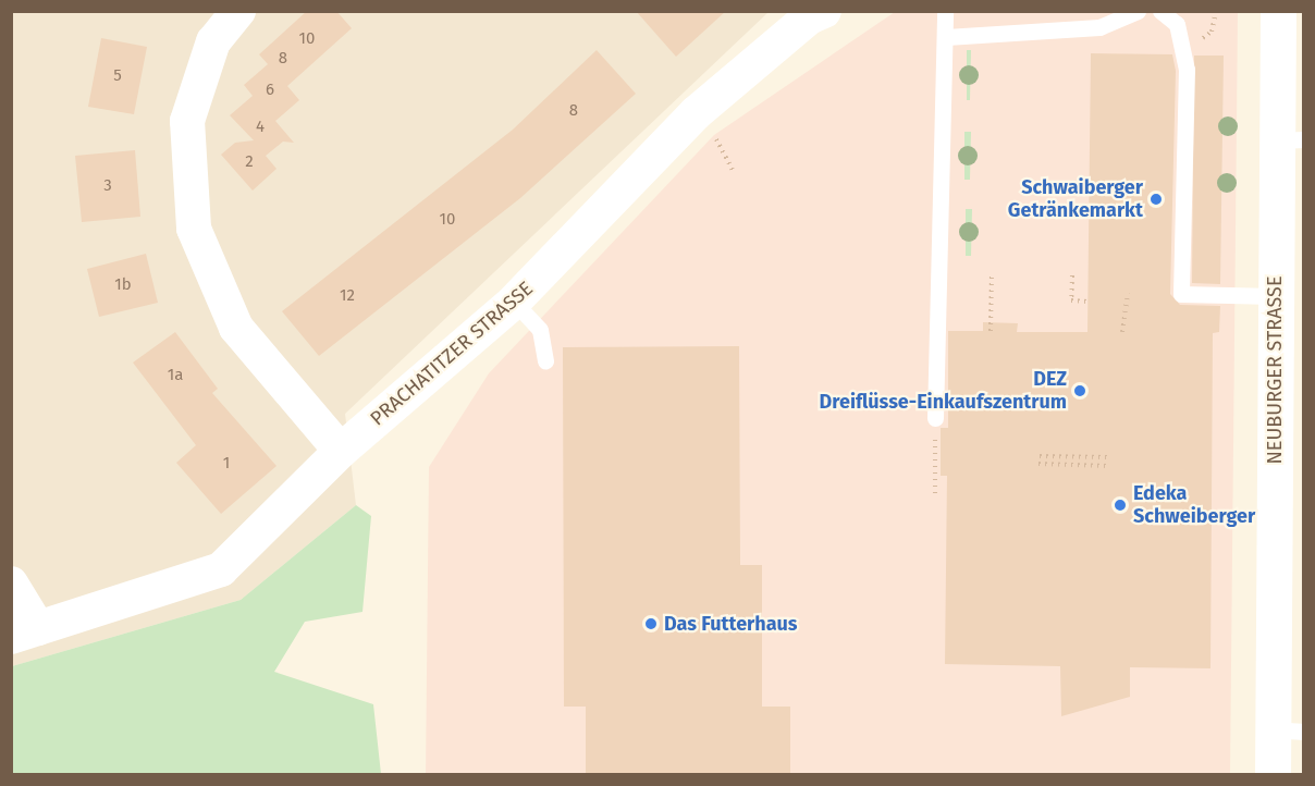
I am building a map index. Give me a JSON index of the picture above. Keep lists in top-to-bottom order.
{
  "streets": {
    "street": ["PRACHATITZER STRASSE", "NEUBURGER STRASSE"]
  },
  "places": [
    "Schwaiberger Getränkemarkt",
    "DEZ Dreiflüsse-Einkaufszentrum",
    "Edeka Schweiberger",
    "Das Futterhaus"
  ],
  "house_numbers": [
    "10",
    "8",
    "5",
    "6",
    "8",
    "4",
    "2",
    "3",
    "10",
    "1b",
    "12",
    "1a",
    "1"
  ]
}
